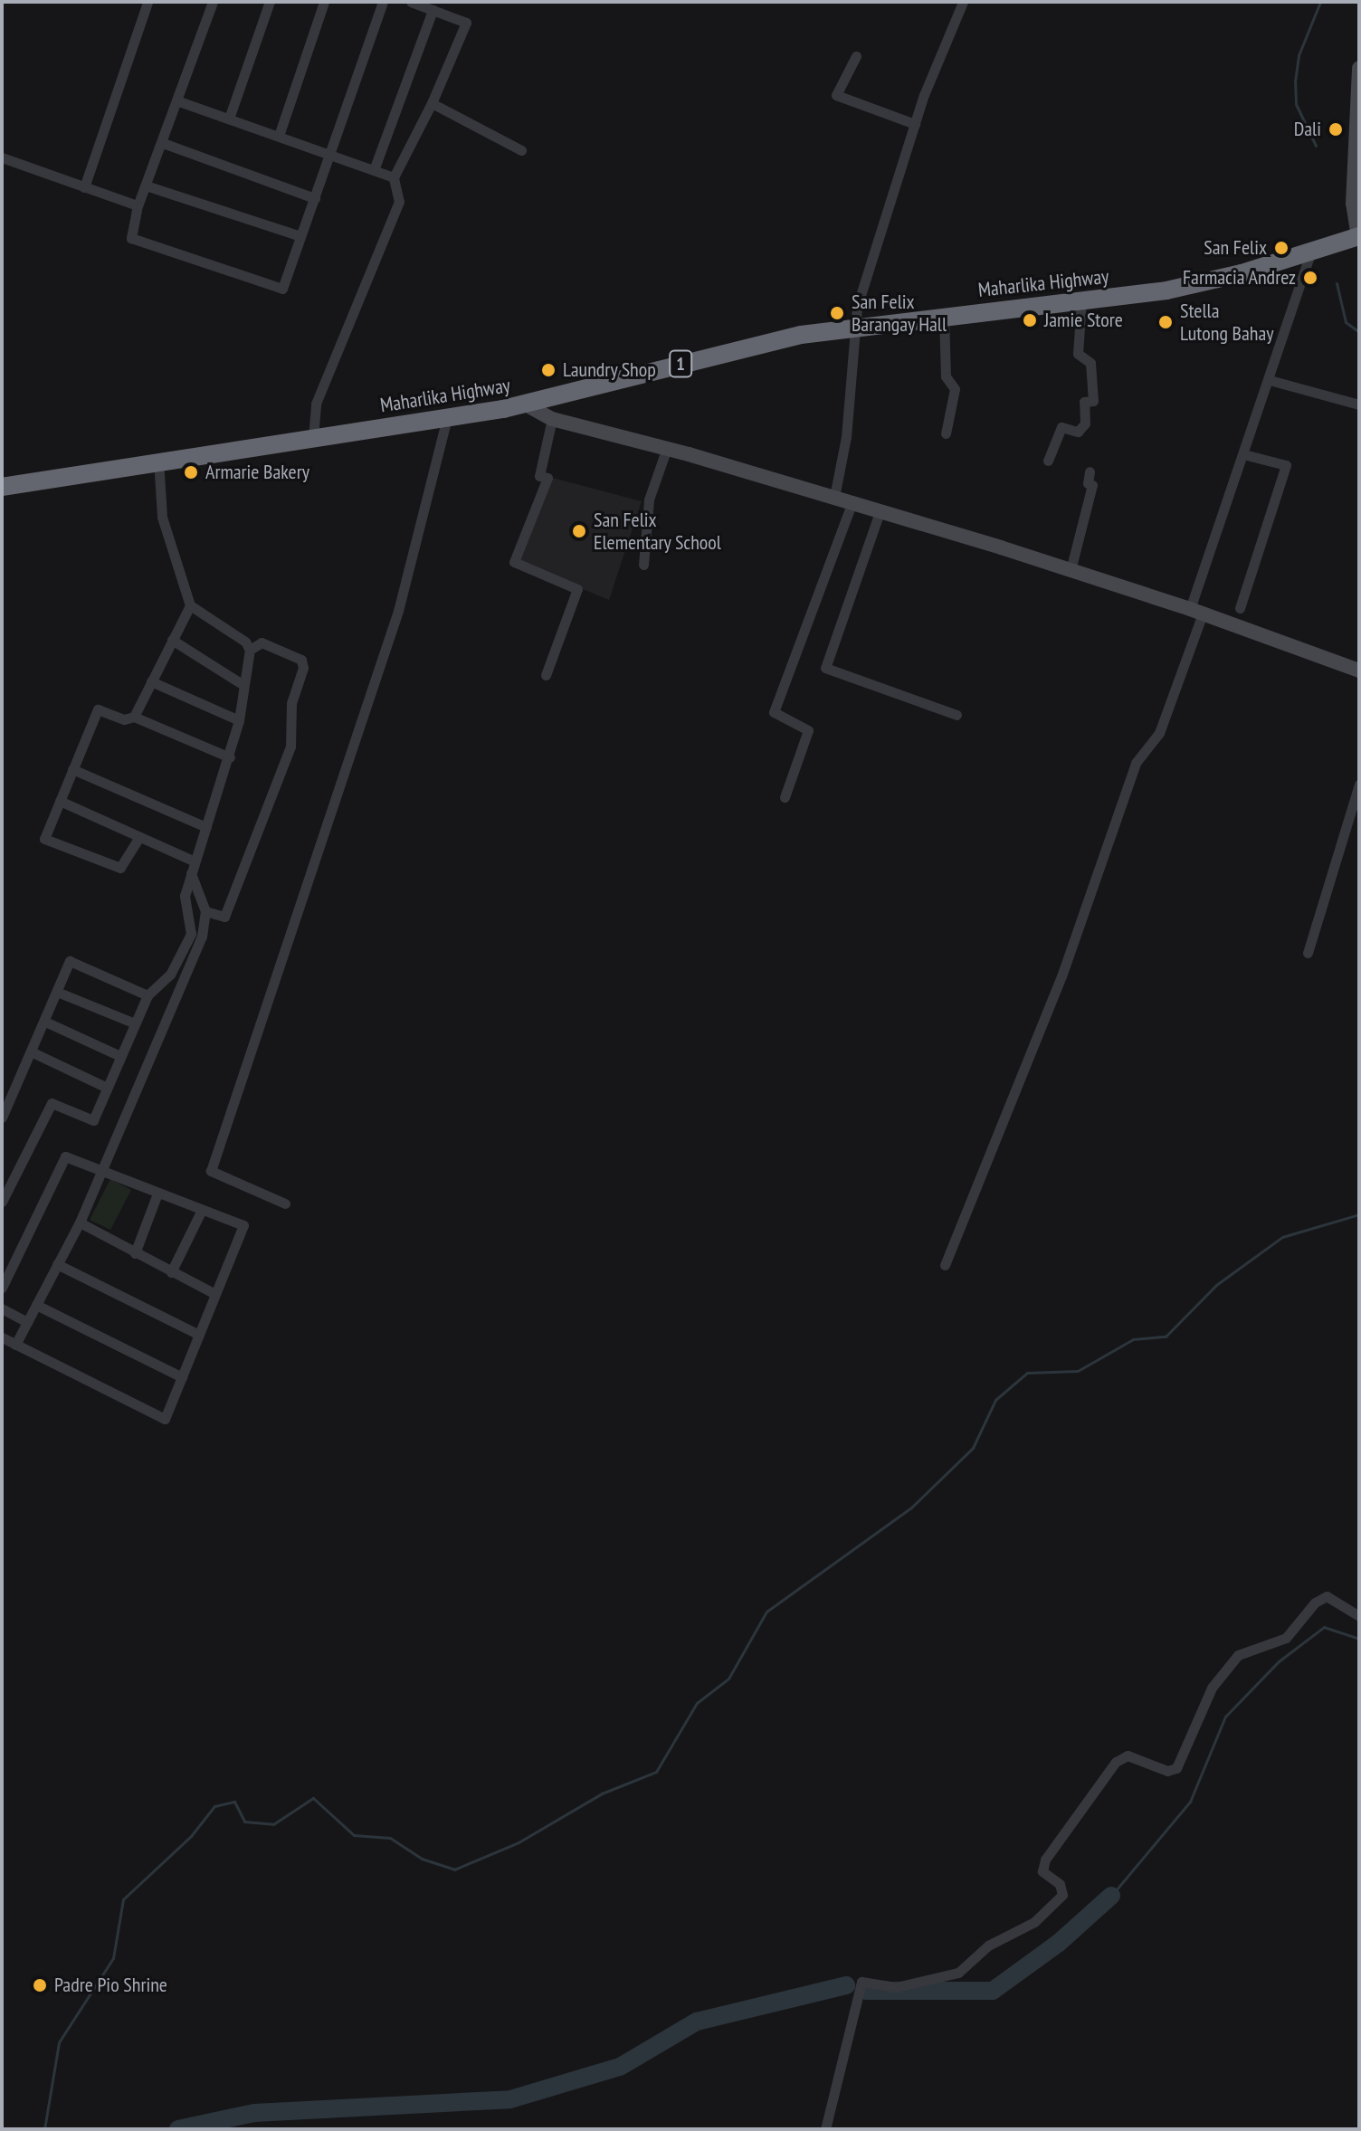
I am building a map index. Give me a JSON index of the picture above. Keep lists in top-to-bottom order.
{
  "streets": {
    "highway": ["Maharlika Highway", "1"]
  },
  "places": [
    "Dali",
    "San Felix",
    "Farmacia Andrez",
    "San Felix Barangay Hall",
    "Jamie Store",
    "Stella Lutong Bahay",
    "Laundry Shop",
    "Armarie Bakery",
    "San Felix Elementary School",
    "Padre Pio Shrine"
  ]
}
